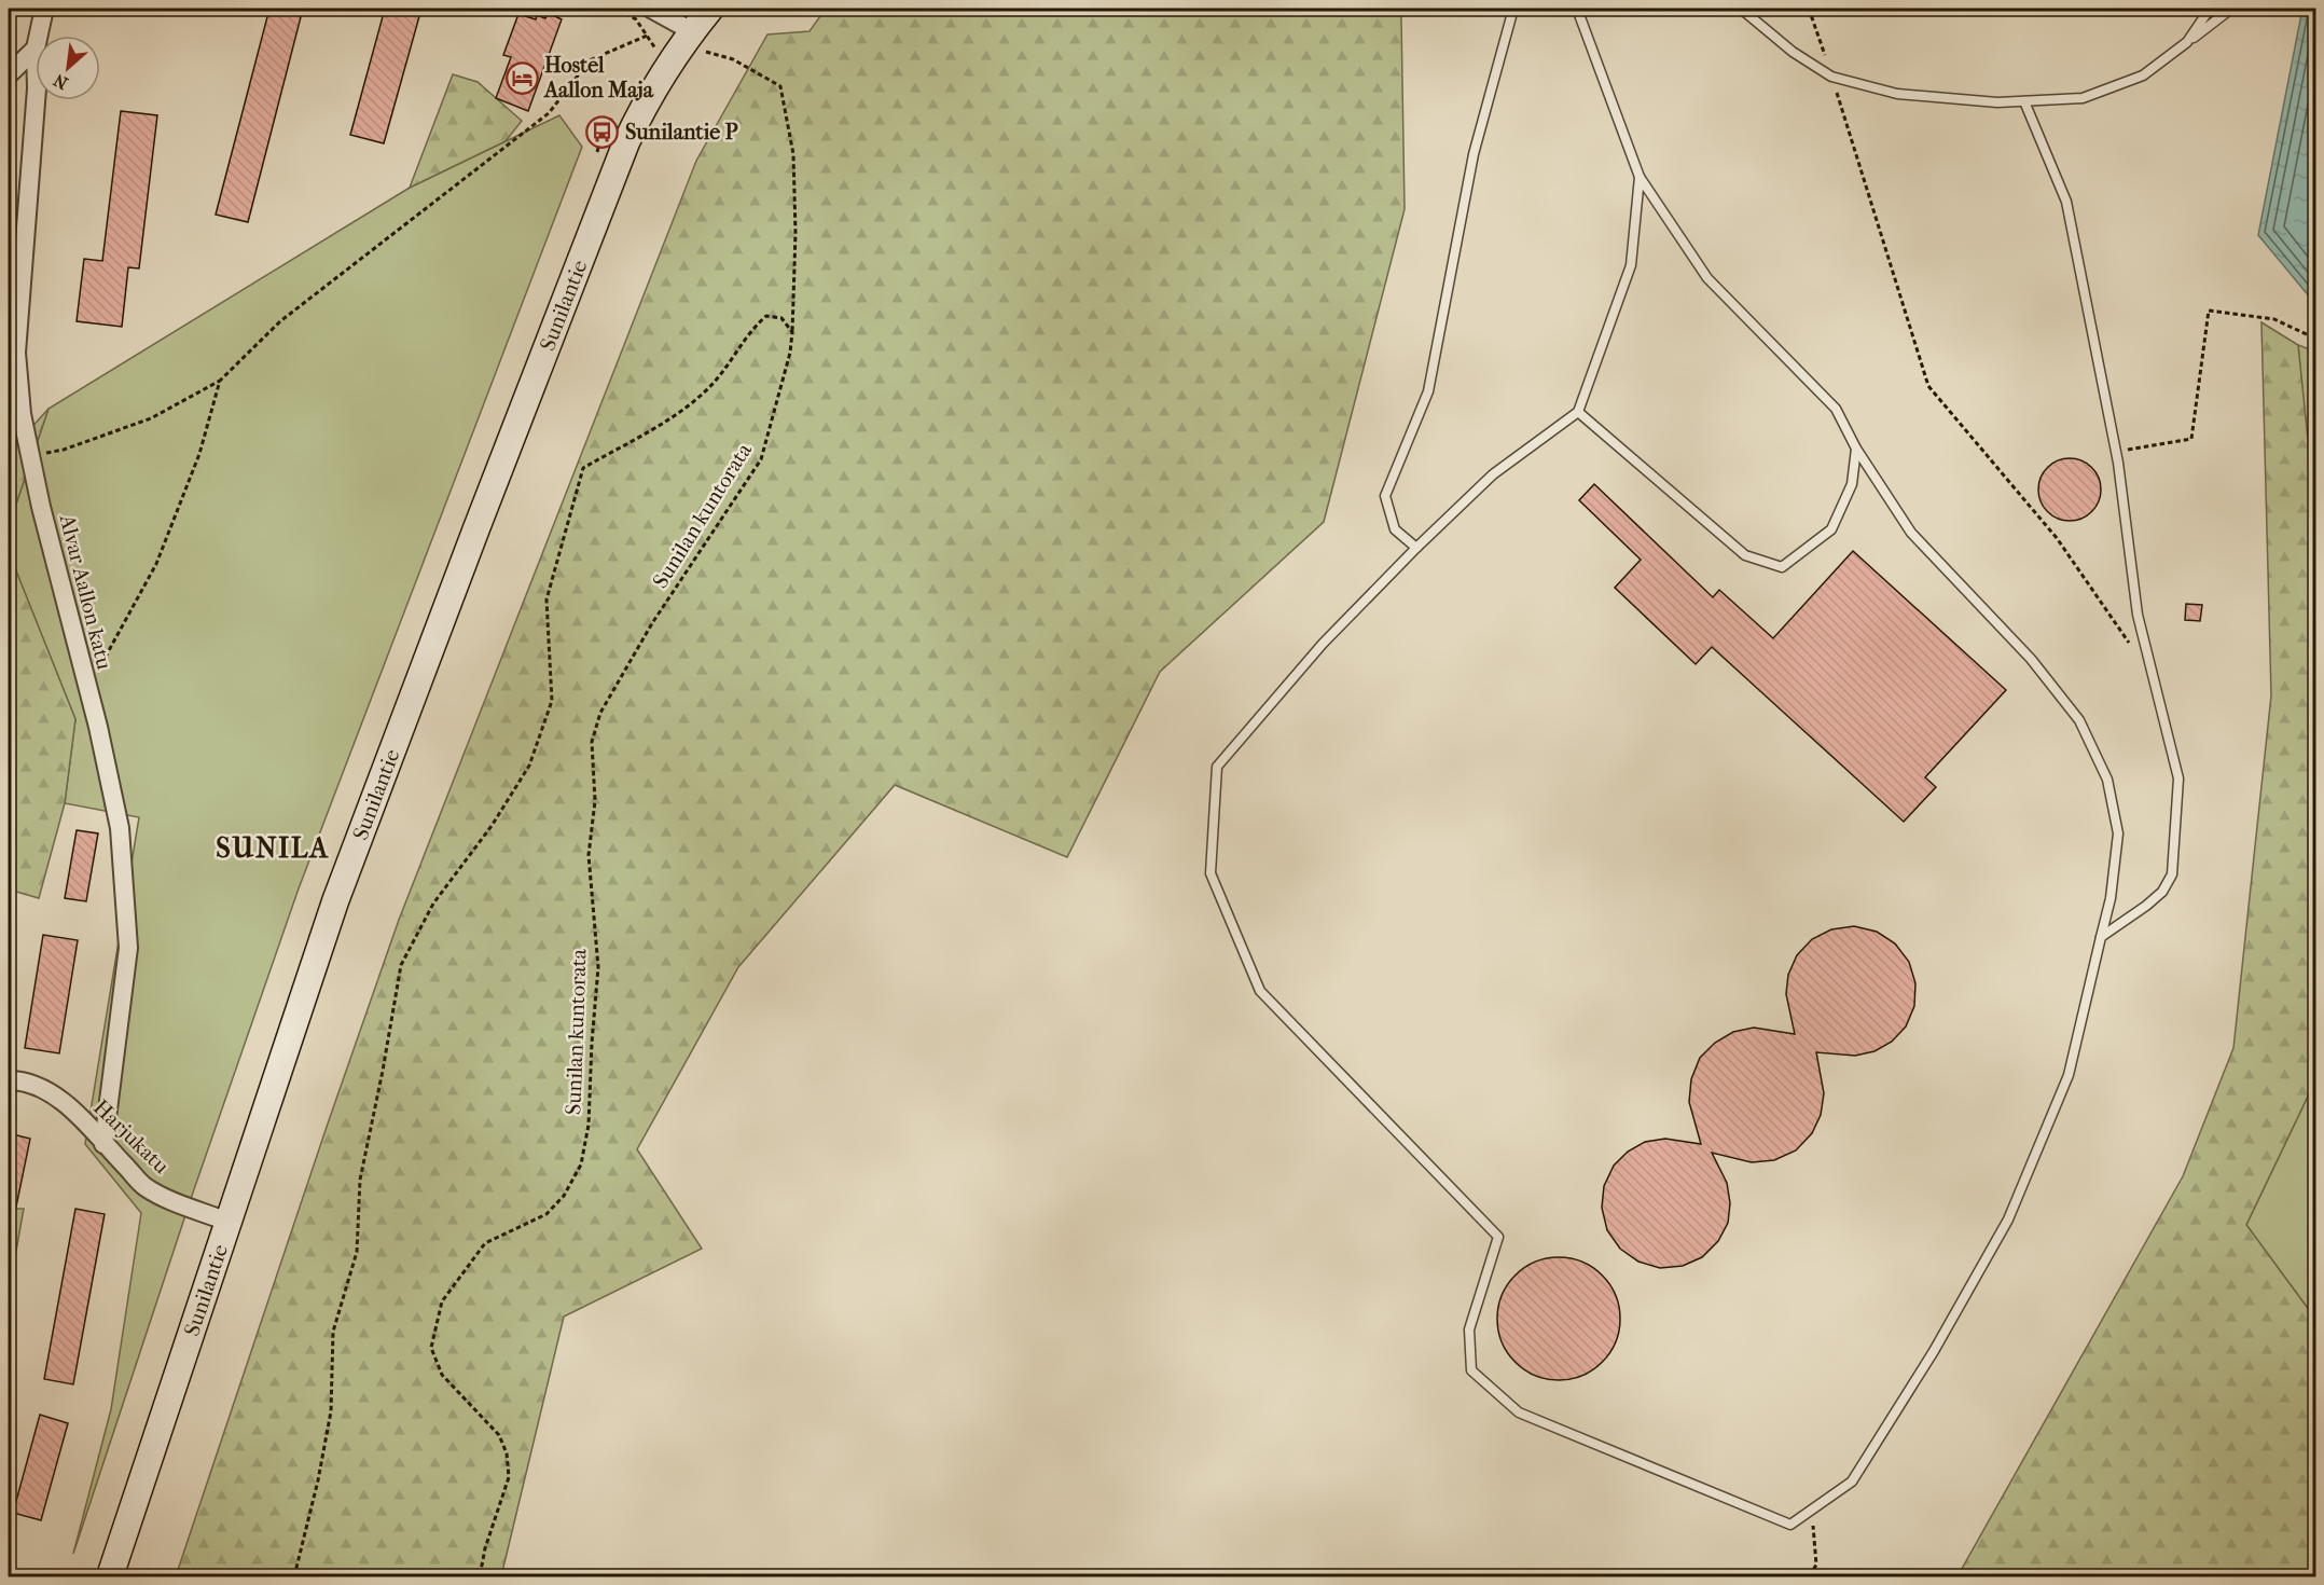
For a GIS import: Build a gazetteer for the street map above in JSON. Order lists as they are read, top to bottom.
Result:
{
  "streets": {
    "street": ["Sunilantie", "Alvar Aallon katu", "Harjukatu"],
    "path": ["Sunilan kuntorata"]
  },
  "crossings": [
    ["Sunilantie", "Sunilan kuntorata"],
    ["Sunilantie", "Harjukatu"],
    ["Alvar Aallon katu", "Harjukatu"]
  ],
  "districts": ["SUNILA"],
  "places": {
    "hotel": ["Hostel Aallon Maja"],
    "bus stop": ["Sunilantie P"]
  },
  "north": "bottom left"
}
